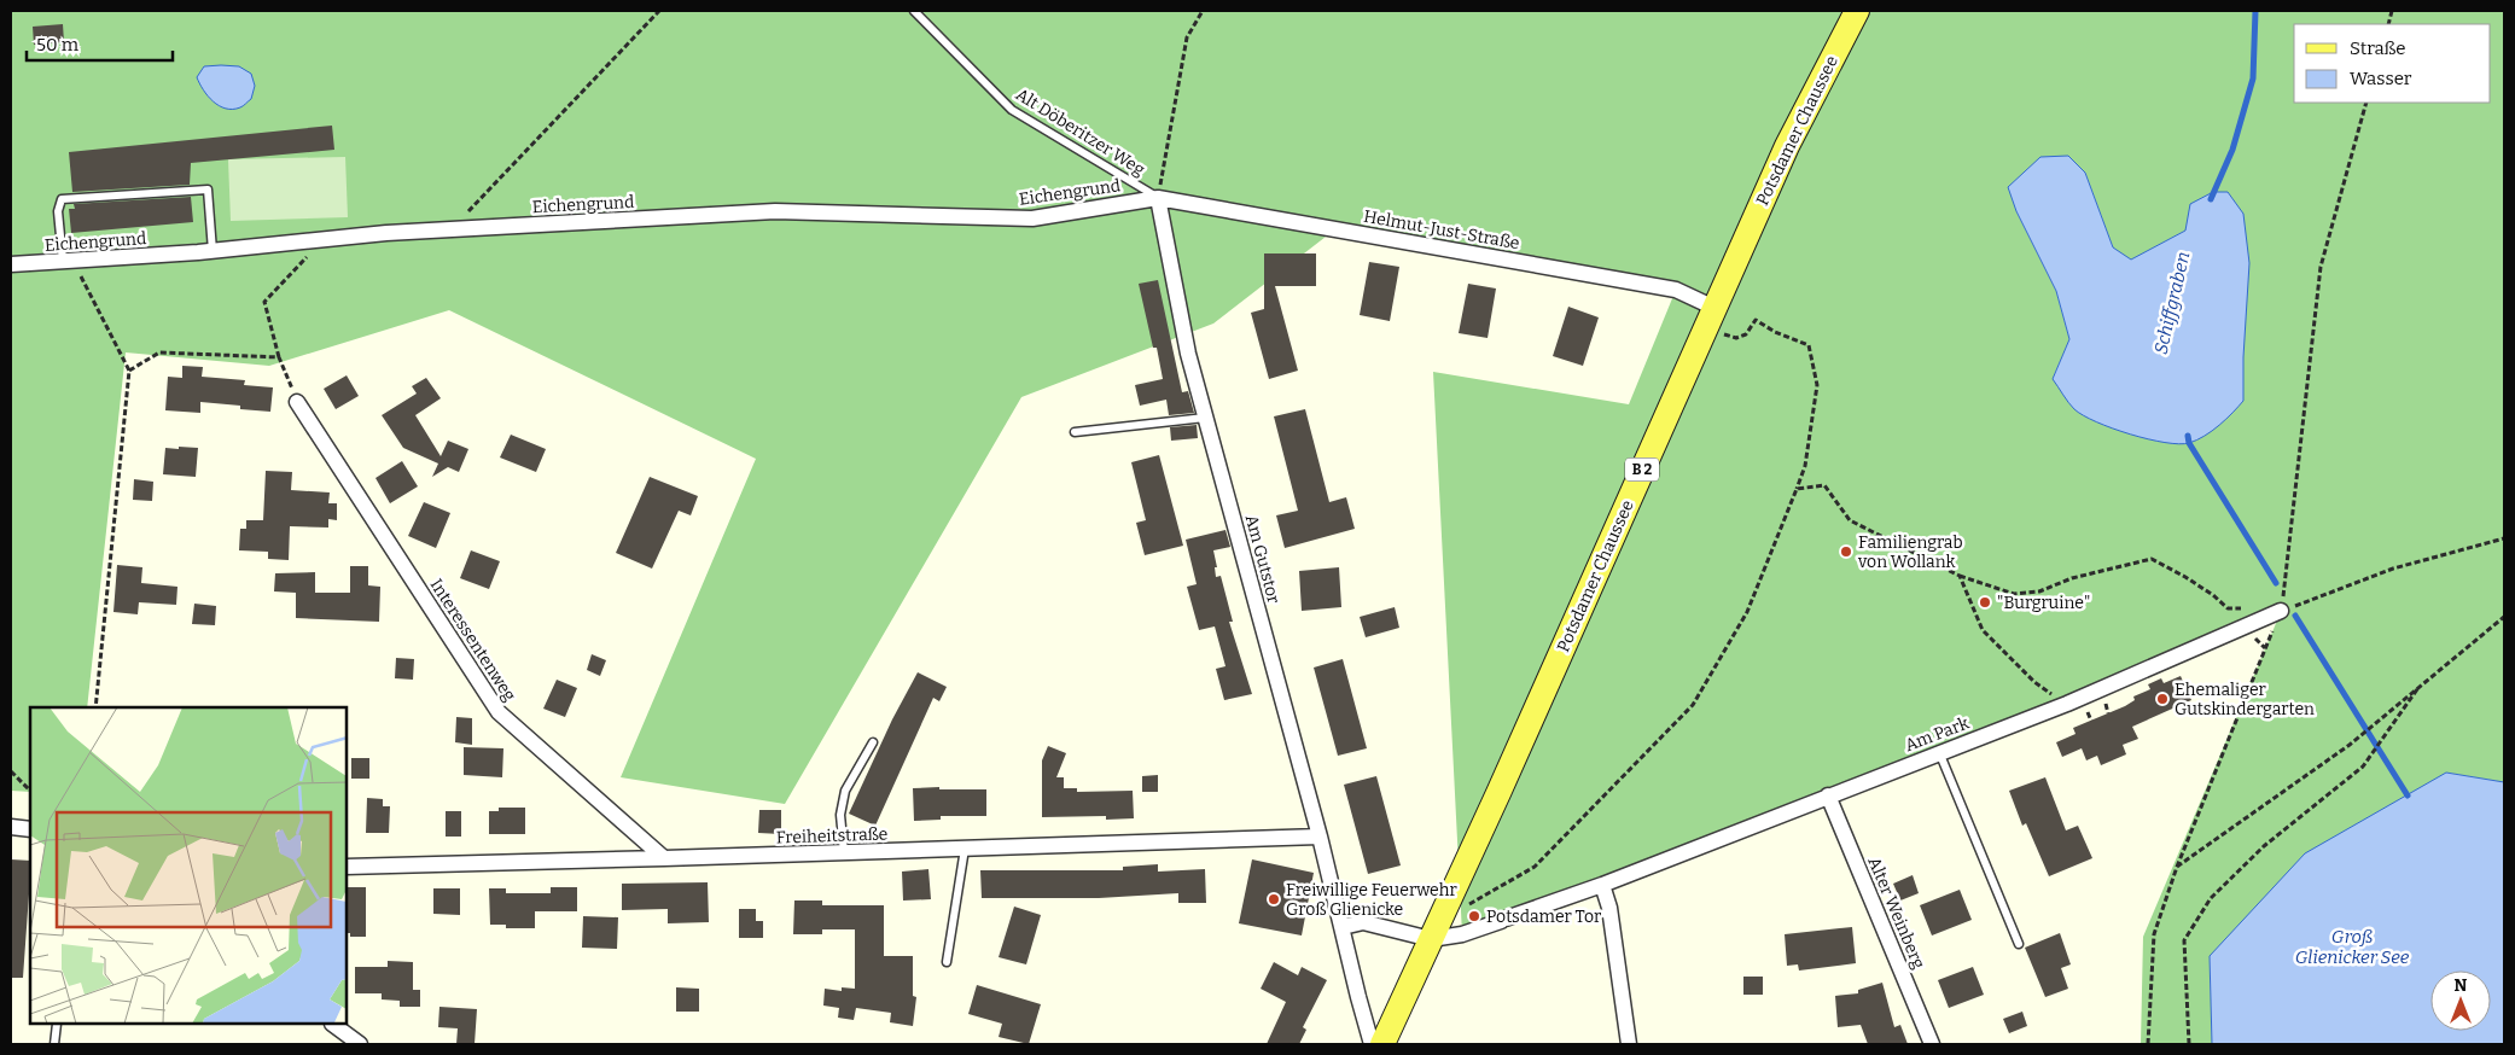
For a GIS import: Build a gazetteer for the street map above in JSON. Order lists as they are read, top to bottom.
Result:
{
  "streets": {
    "main road": ["Potsdamer Chaussee", "B 2"],
    "street": [
      "Eichengrund",
      "Helmut-Just-Straße",
      "Am Gutstor",
      "Interessentenweg",
      "Am Park",
      "Freiheitstraße",
      "Alter Weinberg"
    ],
    "lane": ["Alt Döberitzer Weg"]
  },
  "crossings": [
    ["Potsdamer Chaussee", "Helmut-Just-Straße"],
    ["Potsdamer Chaussee", "Am Park"],
    ["Alt Döberitzer Weg", "Eichengrund"],
    ["Alt Döberitzer Weg", "Helmut-Just-Straße"],
    ["Alt Döberitzer Weg", "Am Gutstor"],
    ["Eichengrund", "Helmut-Just-Straße"],
    ["Eichengrund", "Am Gutstor"],
    ["Helmut-Just-Straße", "Am Gutstor"],
    ["Am Gutstor", "Freiheitstraße"],
    ["Interessentenweg", "Freiheitstraße"],
    ["Am Park", "Alter Weinberg"]
  ],
  "water": ["Schiffgraben", "Groß Glienicker See"],
  "places": [
    "Familiengrab von Wollank",
    "\"Burgruine\"",
    "Ehemaliger Gutskindergarten",
    "Freiwillige Feuerwehr Groß Glienicke",
    "Potsdamer Tor"
  ],
  "legend": ["Straße", "Wasser"],
  "scale_bar": "50 m",
  "north": "top"
}
